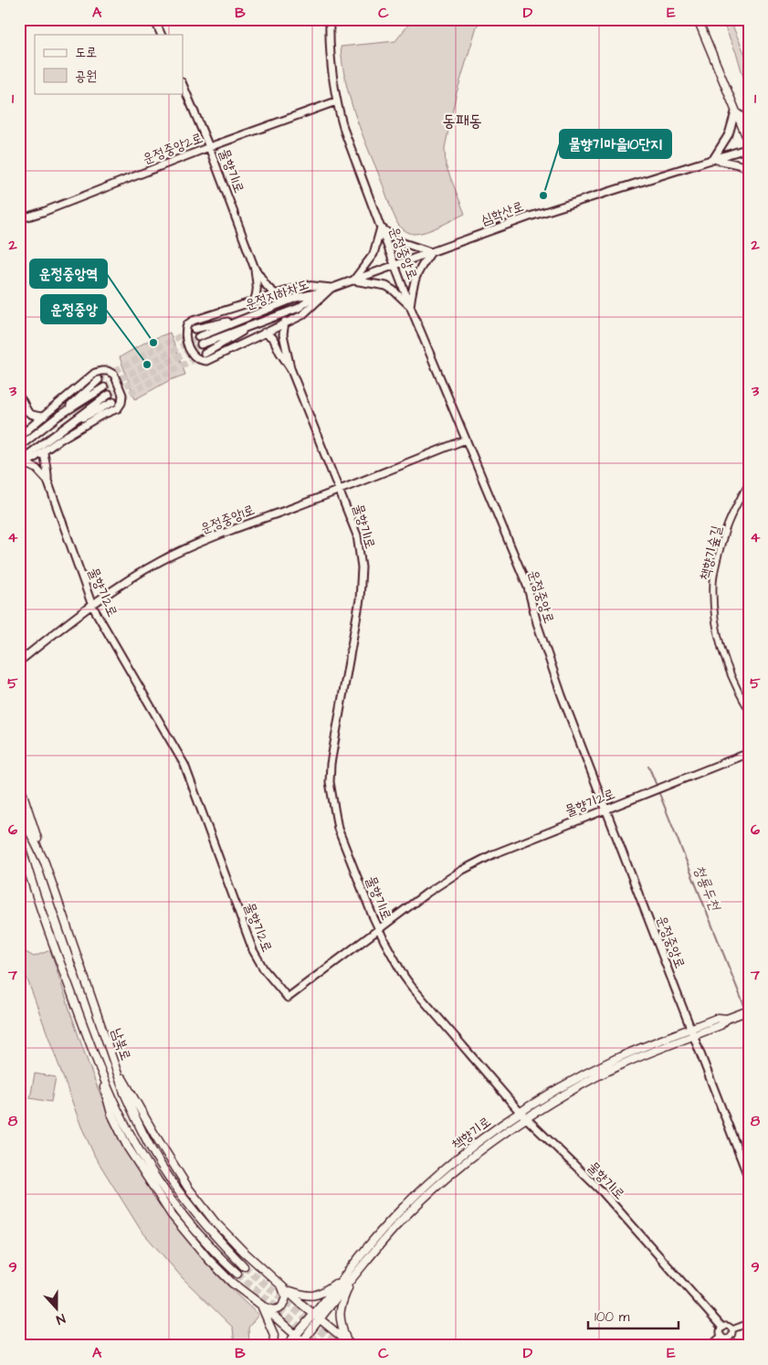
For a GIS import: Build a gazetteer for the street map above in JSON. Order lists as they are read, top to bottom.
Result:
{
  "streets": {
    "main road": ["남북로", "책향기로"],
    "street": [
      "운정중앙2로",
      "물향기1로",
      "심학산로",
      "운정중앙로",
      "운정지하차도",
      "운정중앙1로",
      "책향기숲길",
      "물향기2로"
    ]
  },
  "crossings": [
    ["운정중앙2로", "물향기1로"],
    ["운정중앙2로", "운정중앙로"],
    ["물향기1로", "운정중앙1로"],
    ["물향기1로", "물향기2로"],
    ["물향기1로", "책향기로"],
    ["심학산로", "운정중앙로"],
    ["심학산로", "운정지하차도"],
    ["운정중앙로", "운정중앙1로"],
    ["운정중앙로", "물향기2로"],
    ["운정중앙로", "책향기로"],
    ["운정중앙1로", "물향기2로"]
  ],
  "districts": ["동패동"],
  "water": ["청룡두천"],
  "places": ["물향기마을10단지", "운정중앙역", "운정중앙"],
  "legend": ["도로", "공원"],
  "scale_bar": "100 m",
  "north": "bottom",
  "grid": {
    "columns": [
      "A",
      "B",
      "C",
      "D",
      "E"
    ],
    "rows": [
      "1",
      "2",
      "3",
      "4",
      "5",
      "6",
      "7",
      "8",
      "9"
    ]
  }
}
